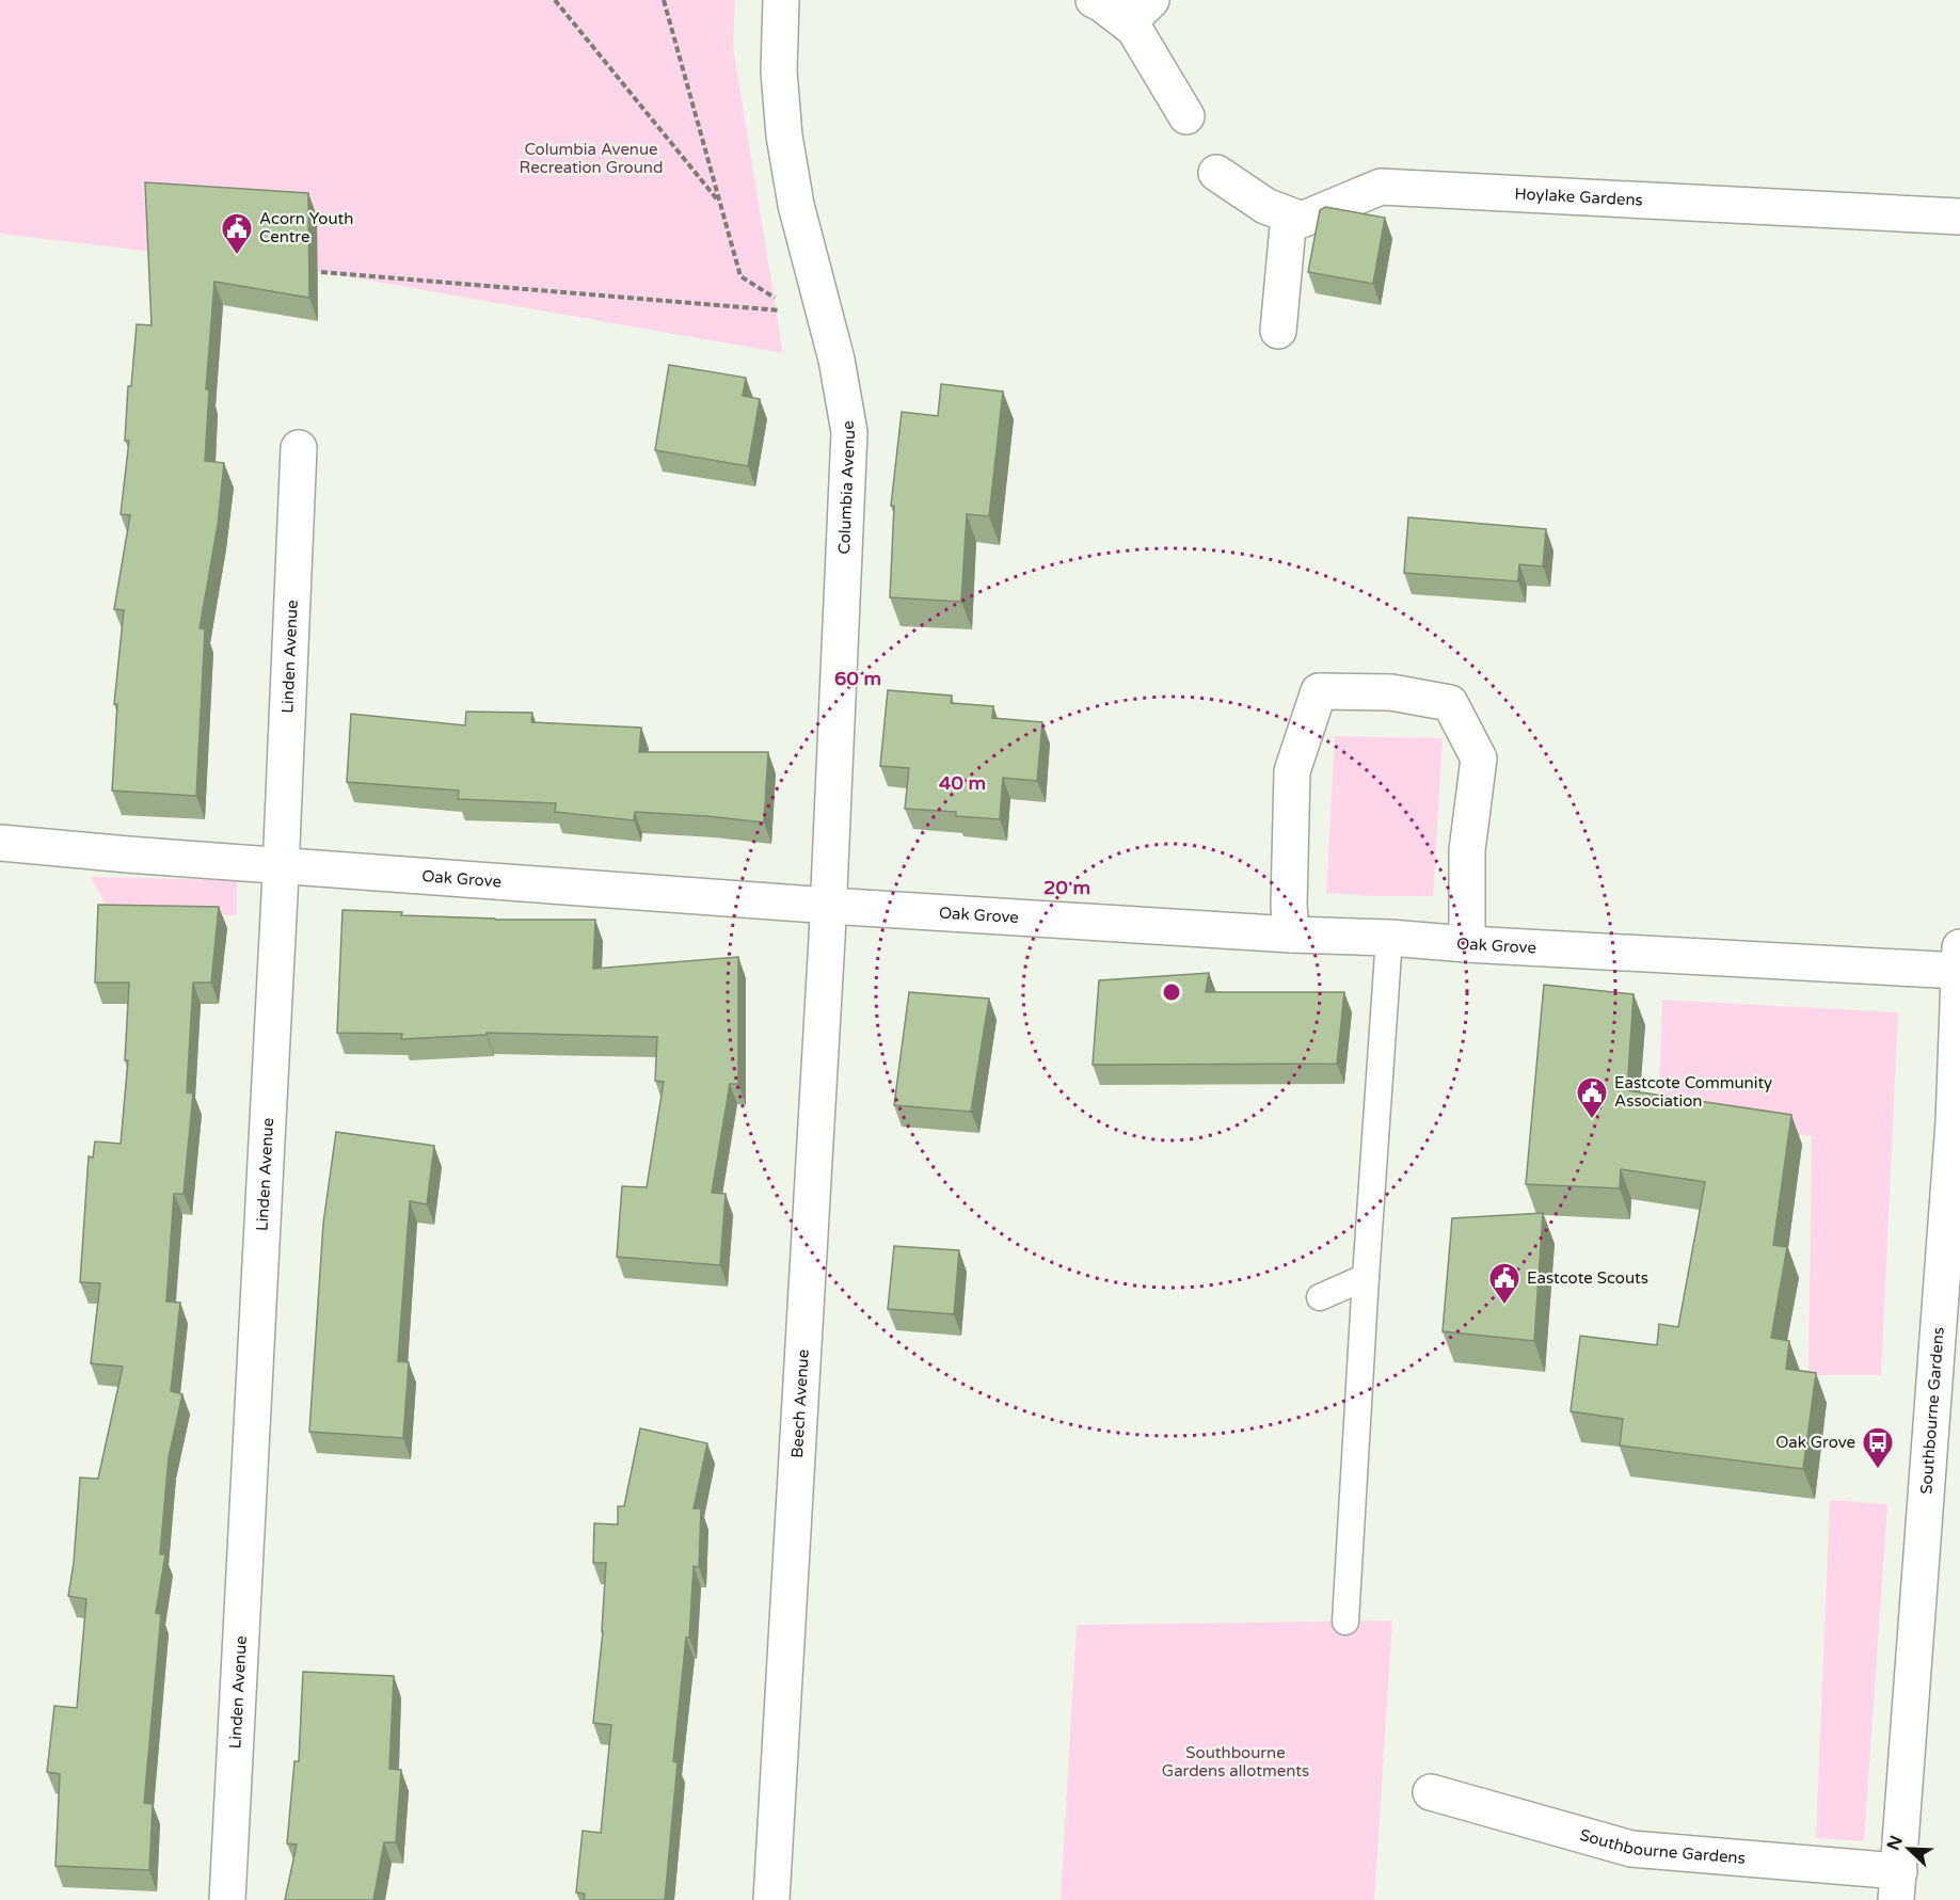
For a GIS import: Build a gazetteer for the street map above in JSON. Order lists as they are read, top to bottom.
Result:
{
  "streets": {
    "street": [
      "Hoylake Gardens",
      "Columbia Avenue",
      "Linden Avenue",
      "Oak Grove",
      "Beech Avenue",
      "Southbourne Gardens"
    ]
  },
  "crossings": [
    ["Columbia Avenue", "Oak Grove"],
    ["Columbia Avenue", "Beech Avenue"],
    ["Linden Avenue", "Oak Grove"],
    ["Oak Grove", "Beech Avenue"],
    ["Oak Grove", "Southbourne Gardens"]
  ],
  "parks": ["Columbia Avenue Recreation Ground", "Southbourne Gardens allotments"],
  "places": {
    "public building": ["Acorn Youth Centre", "Eastcote Community Association", "Eastcote Scouts"],
    "bus stop": ["Oak Grove"]
  },
  "north": "top left",
  "rings": ["60 m", "40 m", "20 m"]
}
